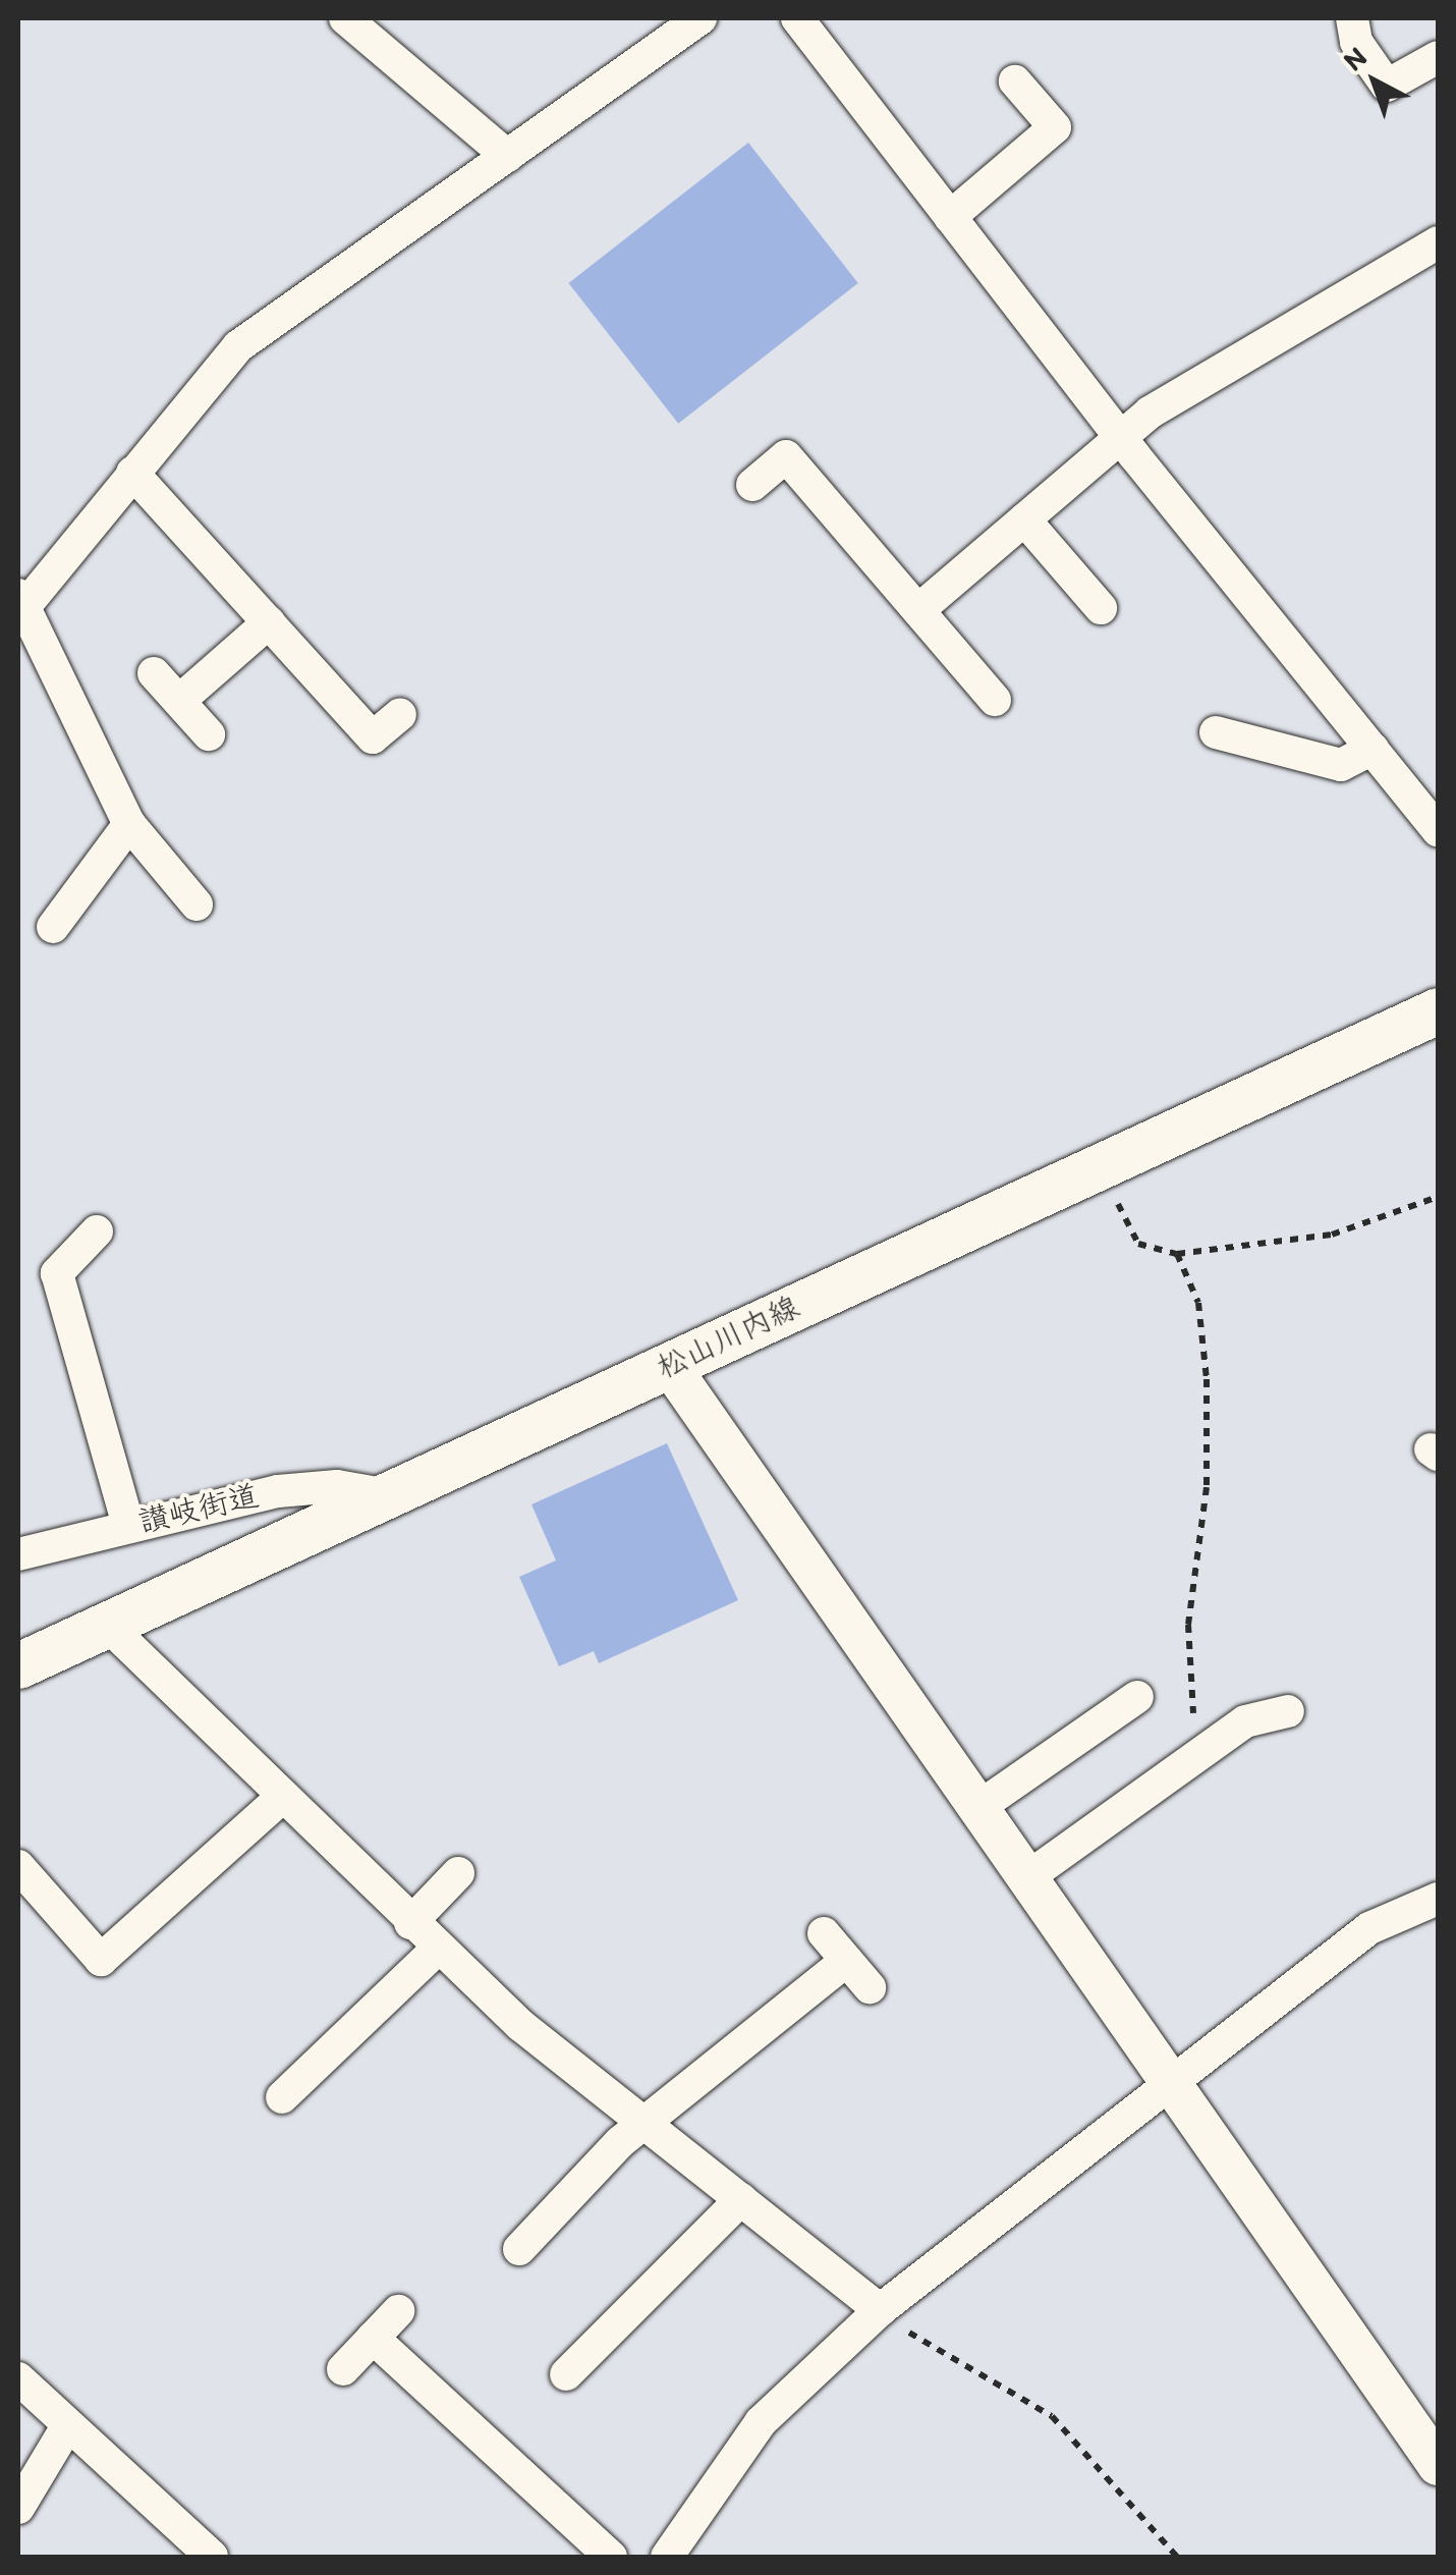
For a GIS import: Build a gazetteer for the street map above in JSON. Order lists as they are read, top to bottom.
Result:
{
  "streets": {
    "main road": ["松山川内線"],
    "street": ["讃岐街道"]
  },
  "crossings": [
    ["松山川内線", "讃岐街道"]
  ],
  "north": "top left"
}
